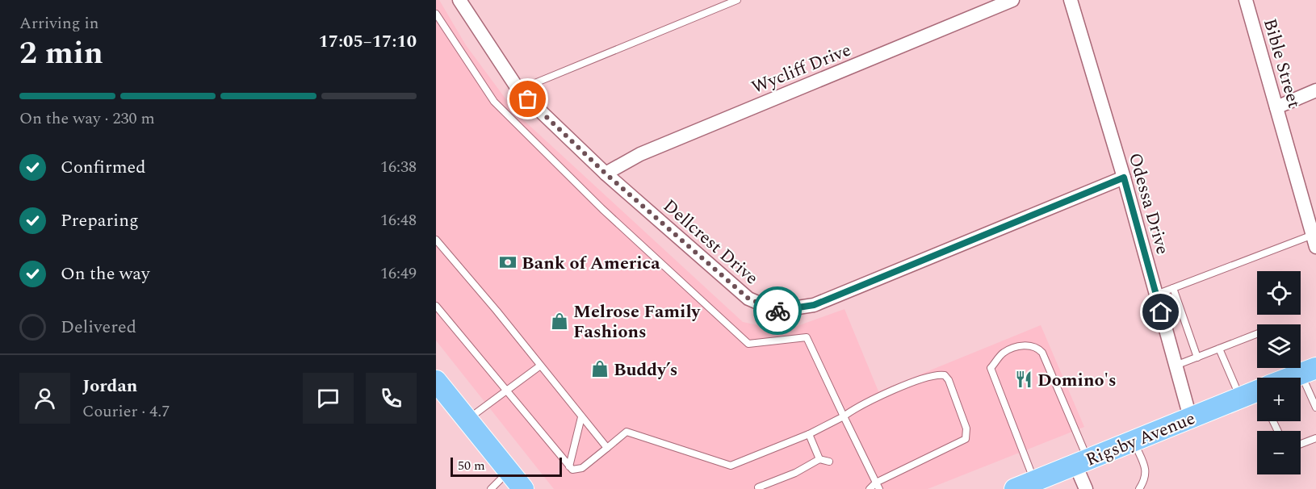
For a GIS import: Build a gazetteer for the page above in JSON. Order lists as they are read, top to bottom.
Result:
{
  "streets": {
    "main road": ["Rigsby Avenue"],
    "street": [
      "Bible Street",
      "Wycliff Drive",
      "Odessa Drive",
      "Dellcrest Drive"
    ]
  },
  "crossings": [
    ["Wycliff Drive", "Dellcrest Drive"],
    ["Odessa Drive", "Dellcrest Drive"],
    ["Odessa Drive", "Rigsby Avenue"]
  ],
  "places": {
    "bank": ["Bank of America"],
    "shop": ["Melrose Family Fashions", "Buddy’s"],
    "restaurant": ["Domino's"]
  },
  "scale_bar": "50 m",
  "page": {
    "heading": ["2 min", "Arriving in", "17:05–17:10"],
    "panel": ["Jordan", "Courier · 4.7"],
    "bar": "On the way · 230 m",
    "list": [
      ["Confirmed", "16:38"],
      ["Preparing", "16:48"],
      ["On the way", "16:49"],
      "Delivered"
    ],
    "map_buttons": ["+", "−"],
    "scale": "50 m"
  }
}
